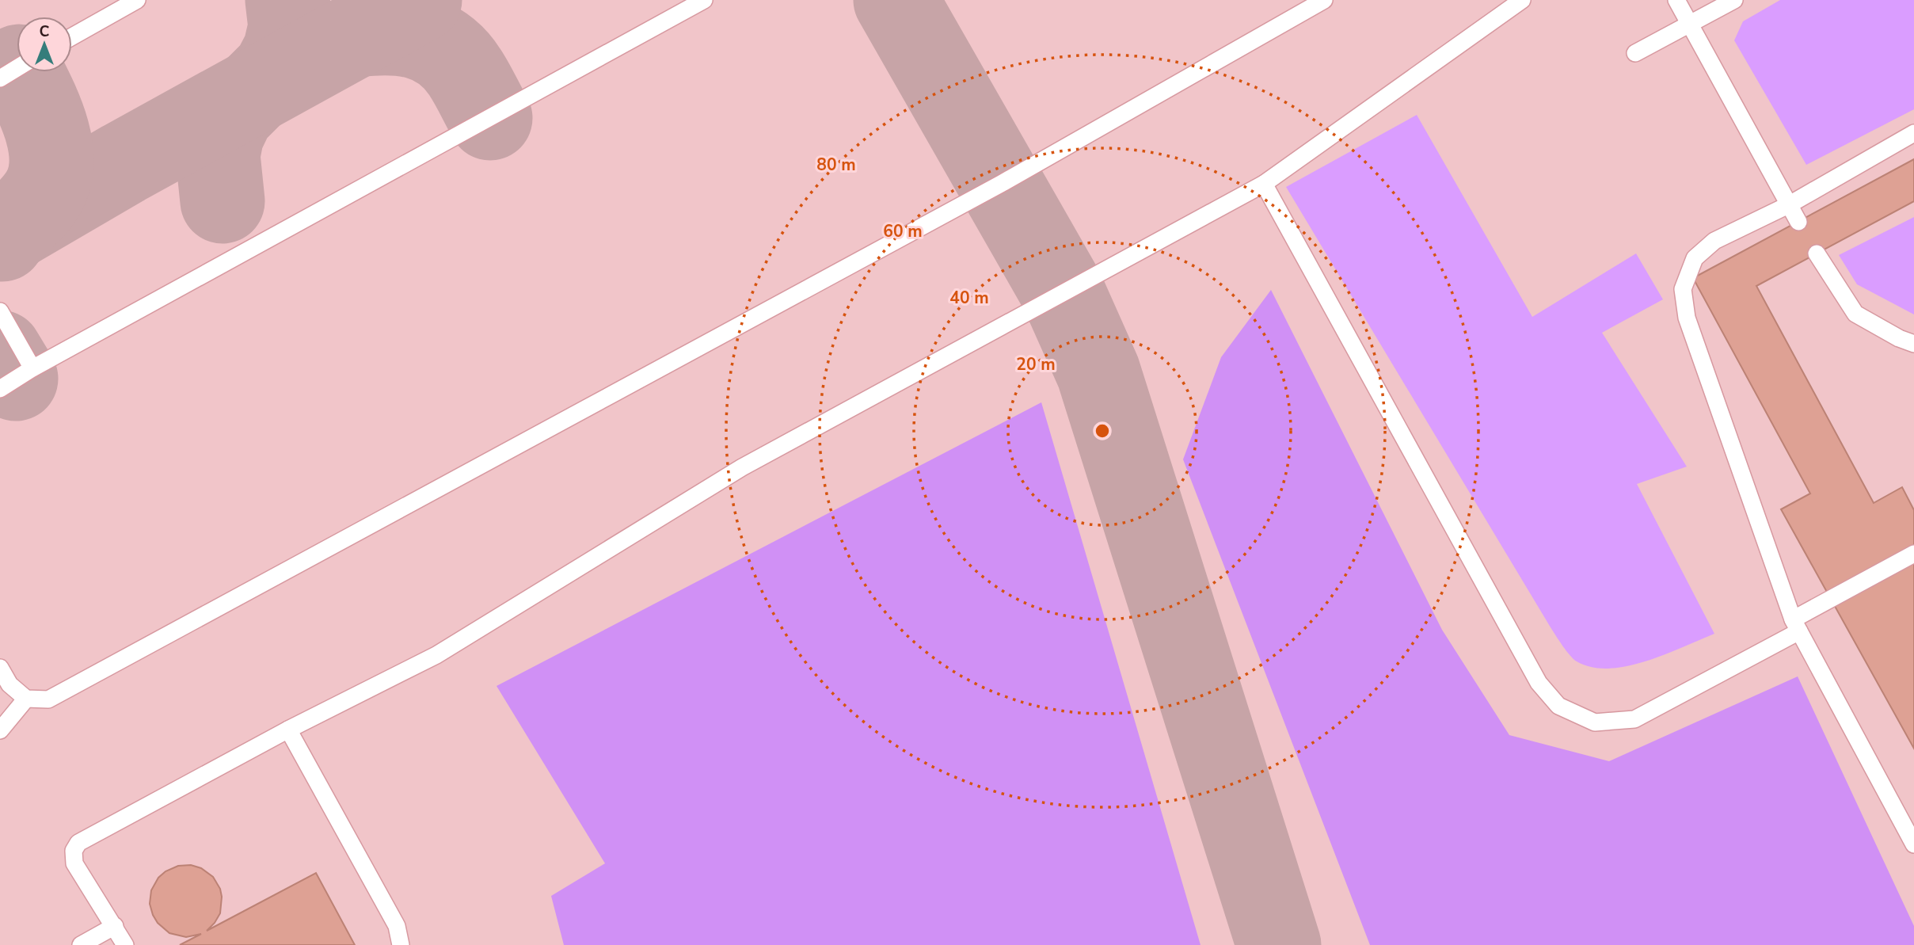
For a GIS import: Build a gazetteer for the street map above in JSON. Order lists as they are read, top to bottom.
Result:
{
  "north": "top",
  "rings": [
    "80 m",
    "60 m",
    "40 m",
    "20 m"
  ]
}
